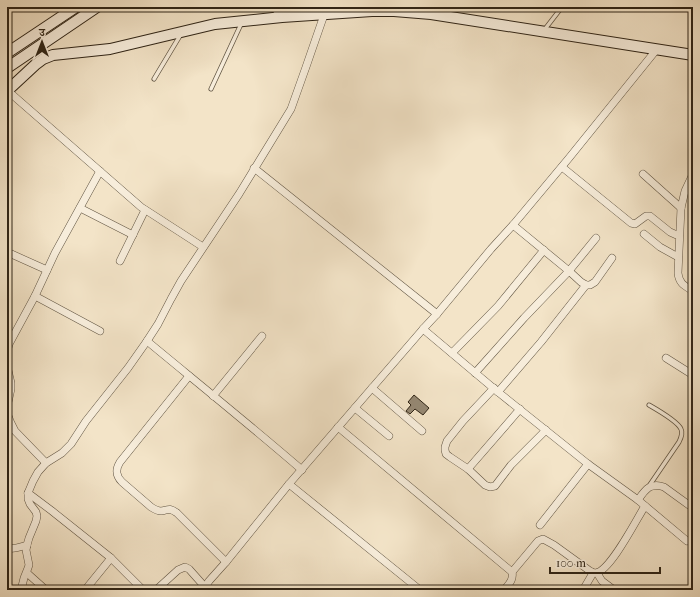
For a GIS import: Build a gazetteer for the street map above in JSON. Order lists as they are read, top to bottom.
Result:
{
  "scale_bar": "100 m",
  "north": "top"
}
